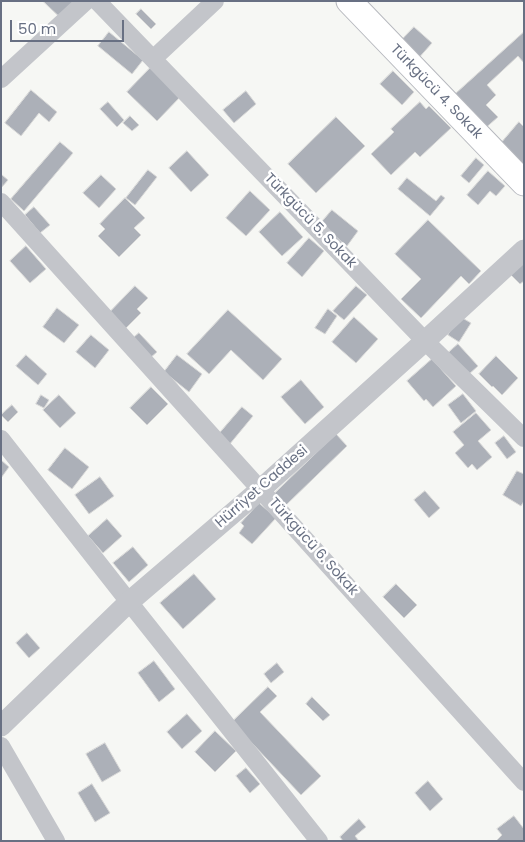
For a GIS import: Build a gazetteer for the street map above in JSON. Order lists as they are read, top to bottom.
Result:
{
  "streets": {
    "main road": ["Türkgücü 4. Sokak"],
    "street": ["Türkgücü 5. Sokak", "Hürriyet Caddesi", "Türkgücü 6. Sokak"]
  },
  "crossings": [
    ["Türkgücü 5. Sokak", "Hürriyet Caddesi"],
    ["Hürriyet Caddesi", "Türkgücü 6. Sokak"]
  ],
  "scale_bar": "50 m"
}
